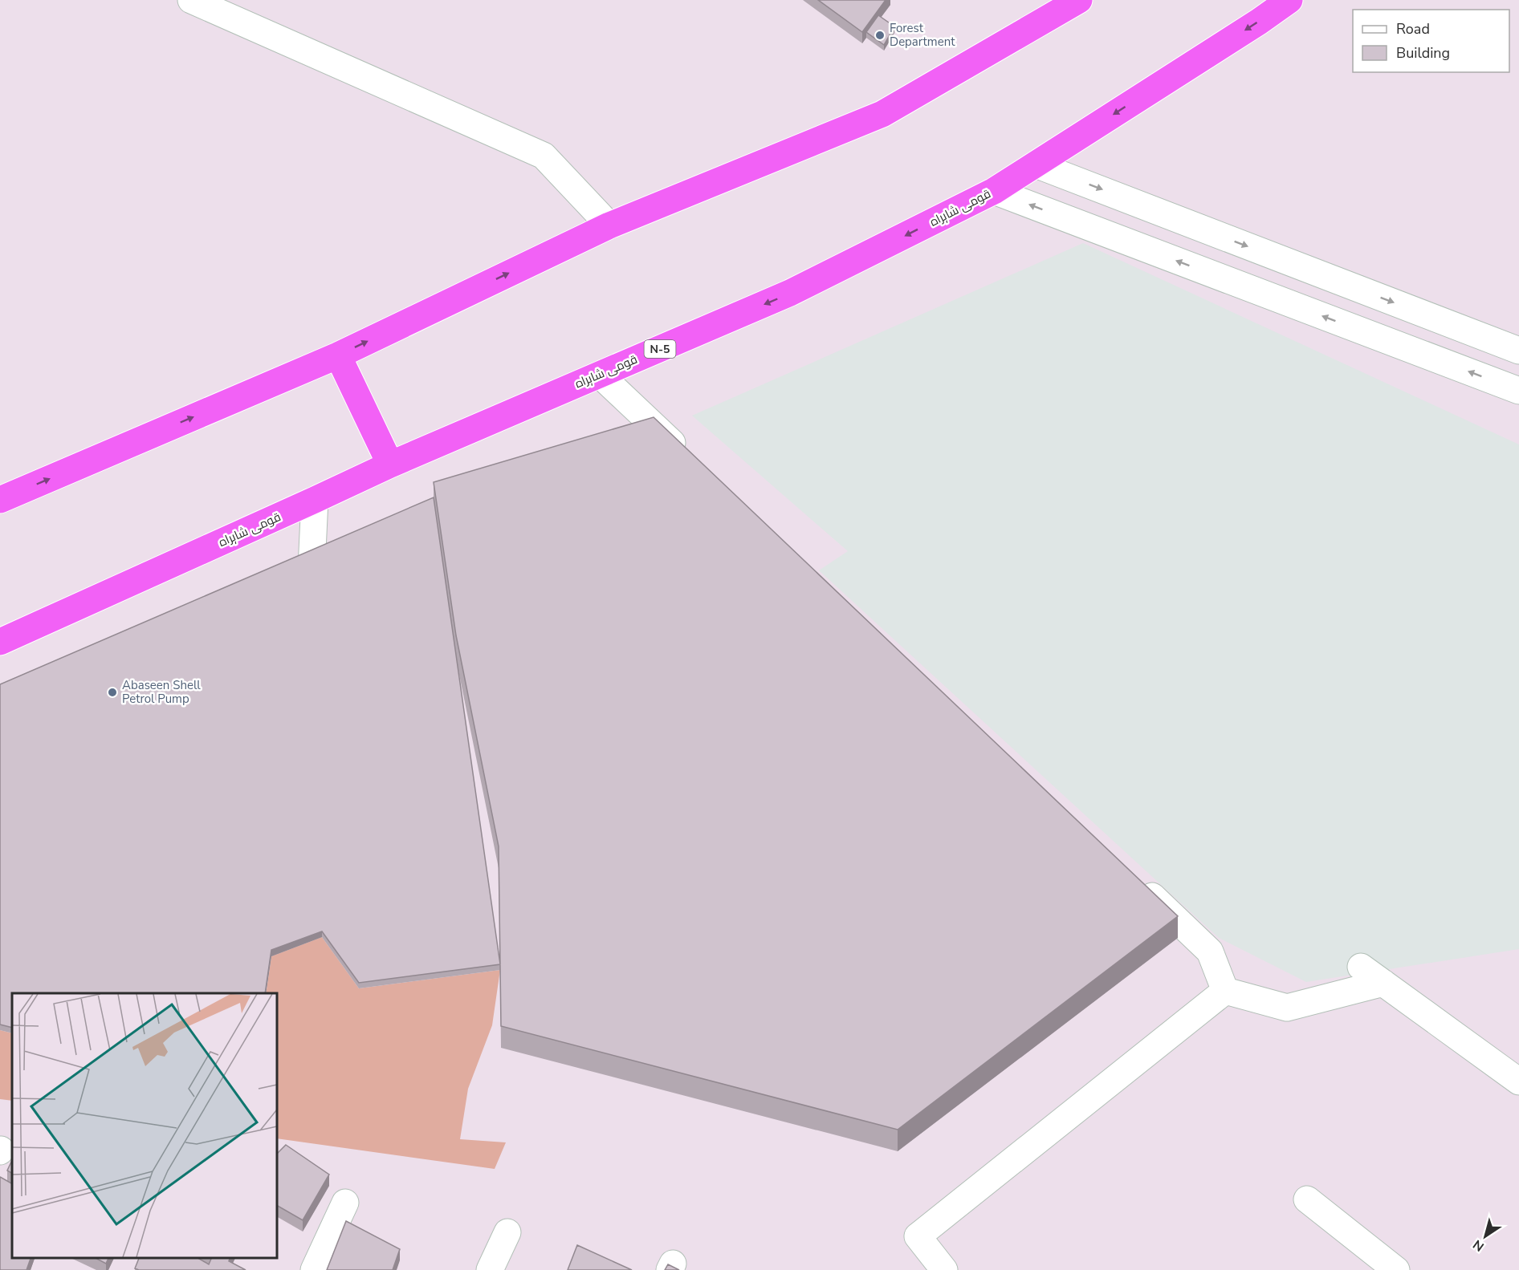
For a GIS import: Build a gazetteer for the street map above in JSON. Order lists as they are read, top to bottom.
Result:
{
  "streets": {
    "highway": ["قومی شاہراہ", "N-5"]
  },
  "places": ["Forest Department", "Abaseen Shell Petrol Pump"],
  "legend": ["Road", "Building"],
  "north": "bottom left"
}
